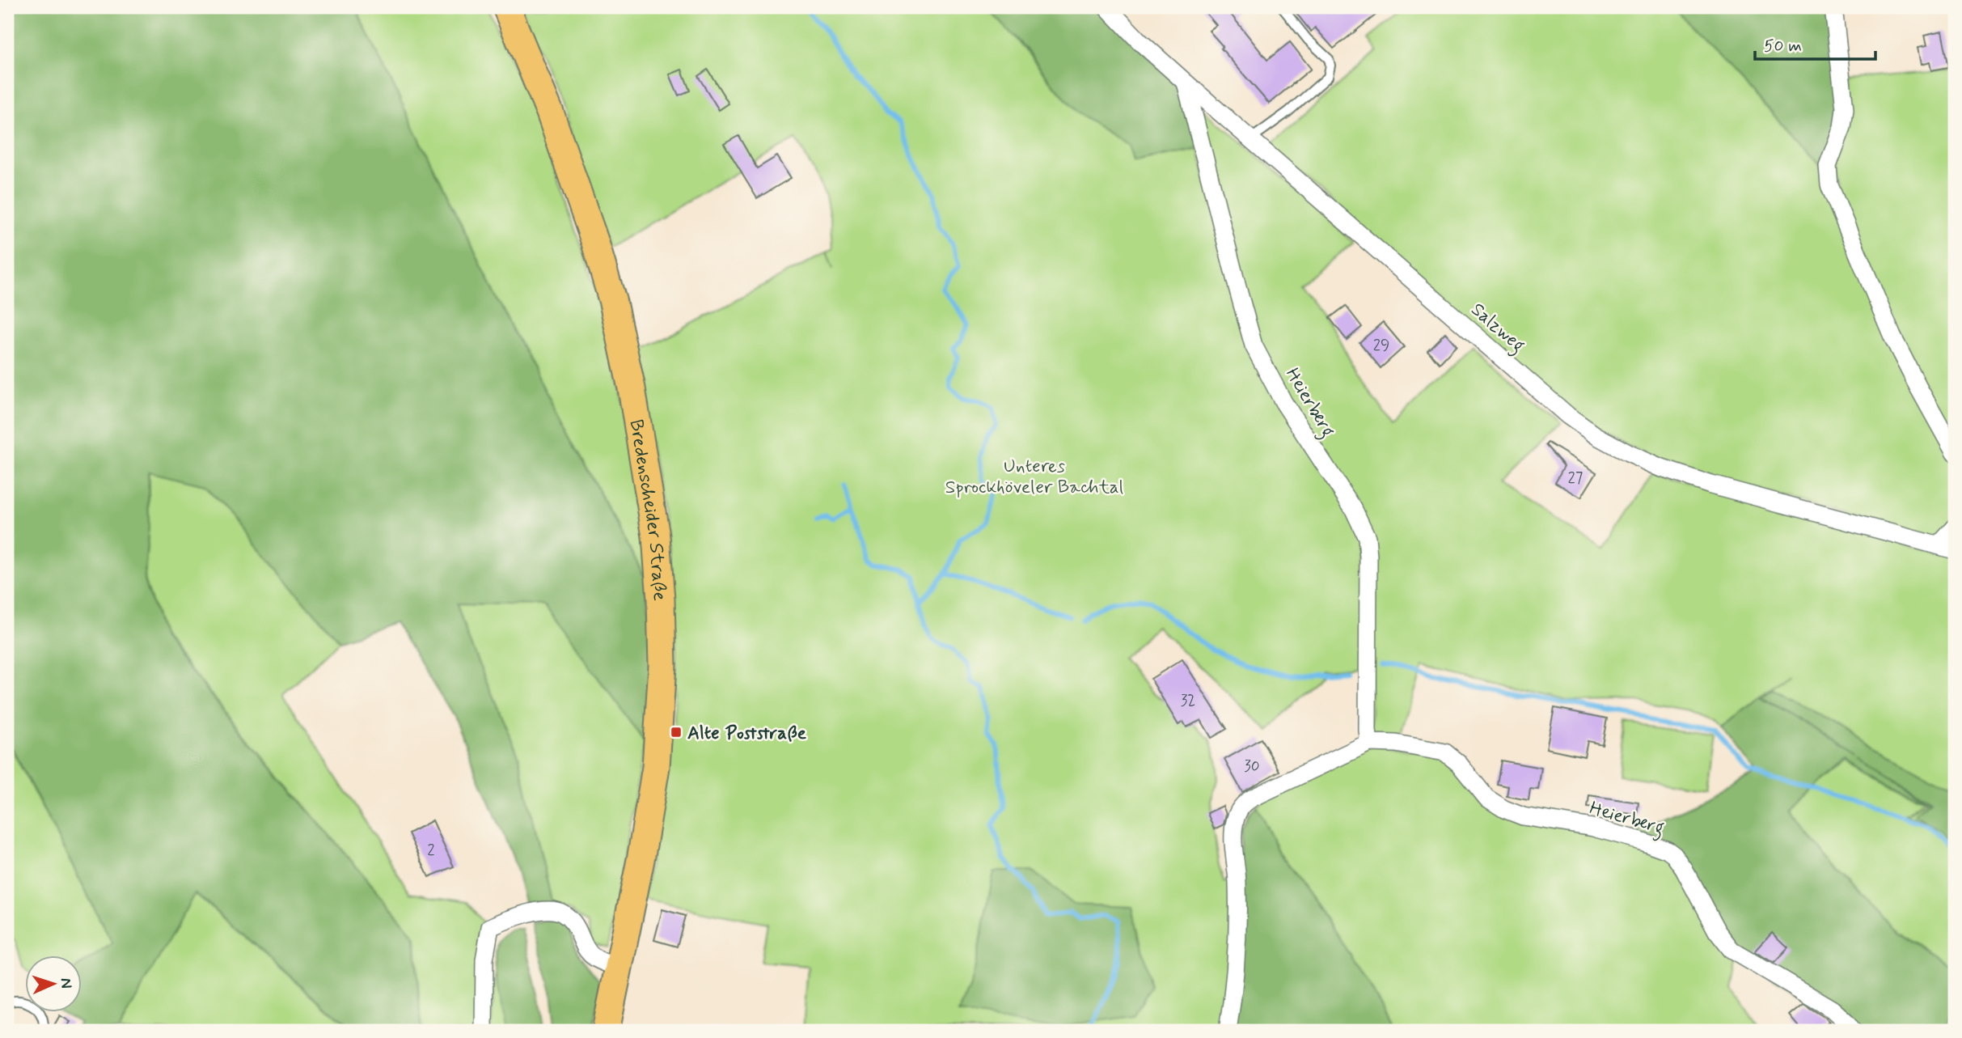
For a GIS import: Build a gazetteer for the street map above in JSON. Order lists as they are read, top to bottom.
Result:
{
  "streets": {
    "main road": ["Bredenscheider Straße"],
    "street": ["Salzweg", "Heierberg"]
  },
  "crossings": [
    ["Salzweg", "Heierberg"]
  ],
  "parks": ["Unteres Sprockhöveler Bachtal"],
  "places": {
    "transit": ["Alte Poststraße"]
  },
  "house_numbers": [
    "29",
    "27",
    "32",
    "30",
    "2"
  ],
  "scale_bar": "50 m",
  "north": "right"
}
